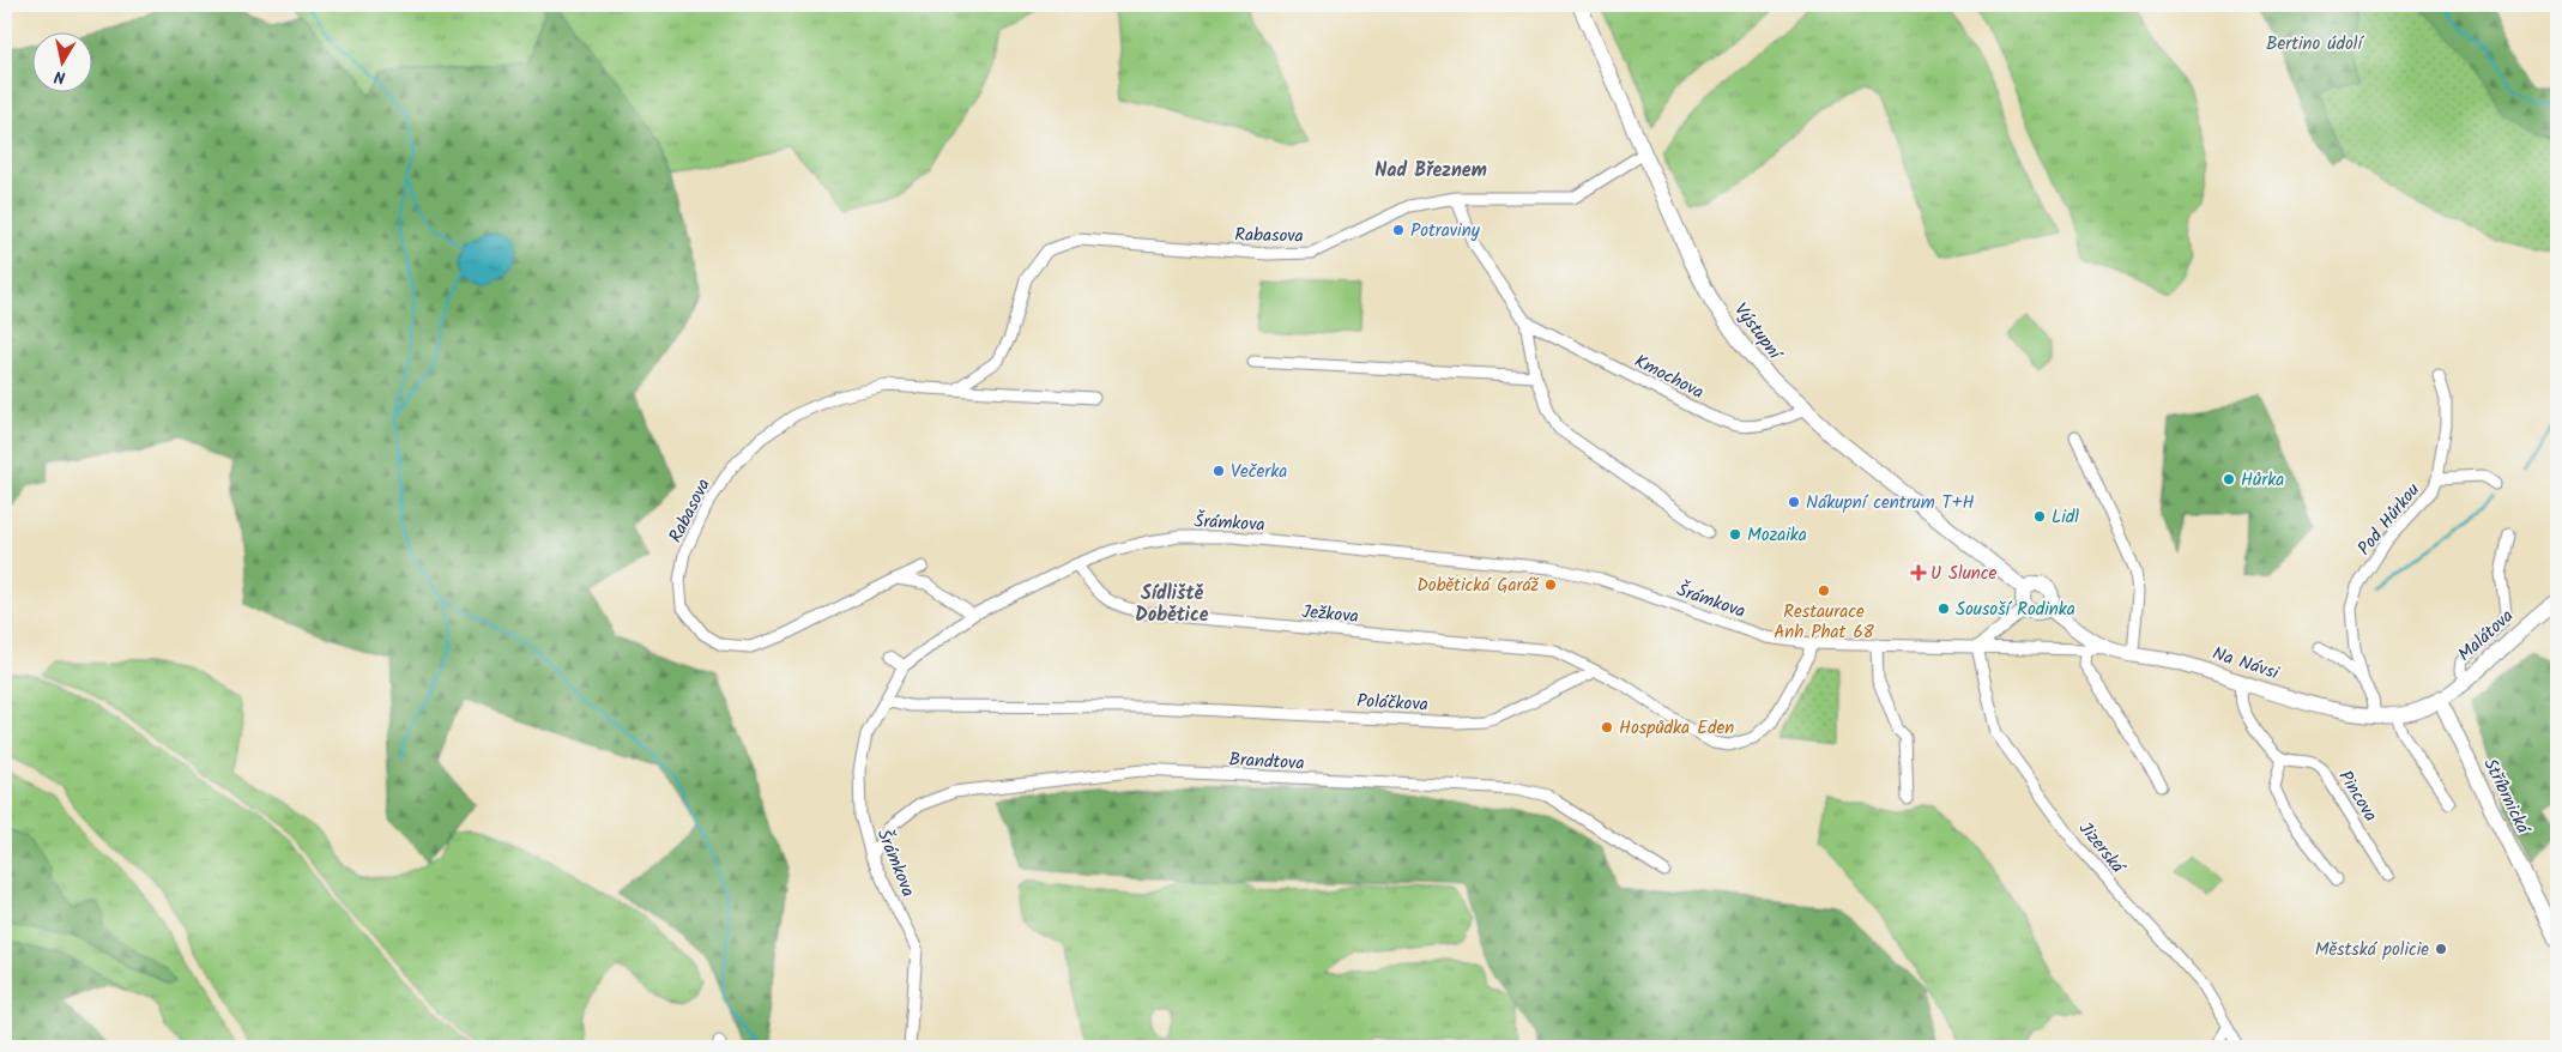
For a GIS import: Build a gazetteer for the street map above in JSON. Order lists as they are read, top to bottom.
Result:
{
  "streets": {
    "street": [
      "Rabasova",
      "Výstupní",
      "Kmochova",
      "Pod Hůrkou",
      "Šrámkova",
      "Ježkova",
      "Malátova",
      "Na Návsi",
      "Poláčkova",
      "Brandtova",
      "Pincova",
      "Stříbrnická",
      "Jizerská"
    ]
  },
  "crossings": [
    ["Rabasova", "Výstupní"],
    ["Rabasova", "Kmochova"],
    ["Výstupní", "Kmochova"],
    ["Výstupní", "Na Návsi"],
    ["Pod Hůrkou", "Na Návsi"],
    ["Šrámkova", "Ježkova"],
    ["Šrámkova", "Na Návsi"],
    ["Šrámkova", "Poláčkova"],
    ["Šrámkova", "Brandtova"],
    ["Šrámkova", "Jizerská"],
    ["Ježkova", "Poláčkova"],
    ["Malátova", "Na Návsi"],
    ["Malátova", "Stříbrnická"],
    ["Na Návsi", "Stříbrnická"]
  ],
  "districts": ["Nad Březnem", "Sídliště Dobětice"],
  "parks": ["Bertino údolí"],
  "places": {
    "other": [
      "Potraviny",
      "Večerka",
      "Hůrka",
      "Nákupní centrum T+H",
      "Lidl",
      "Mozaika",
      "Dobětická Garáž",
      "Restaurace Anh Phat 68",
      "Sousoší Rodinka",
      "Hospůdka Eden",
      "Městská policie"
    ],
    "health": ["U Slunce"]
  },
  "north": "bottom"
}
